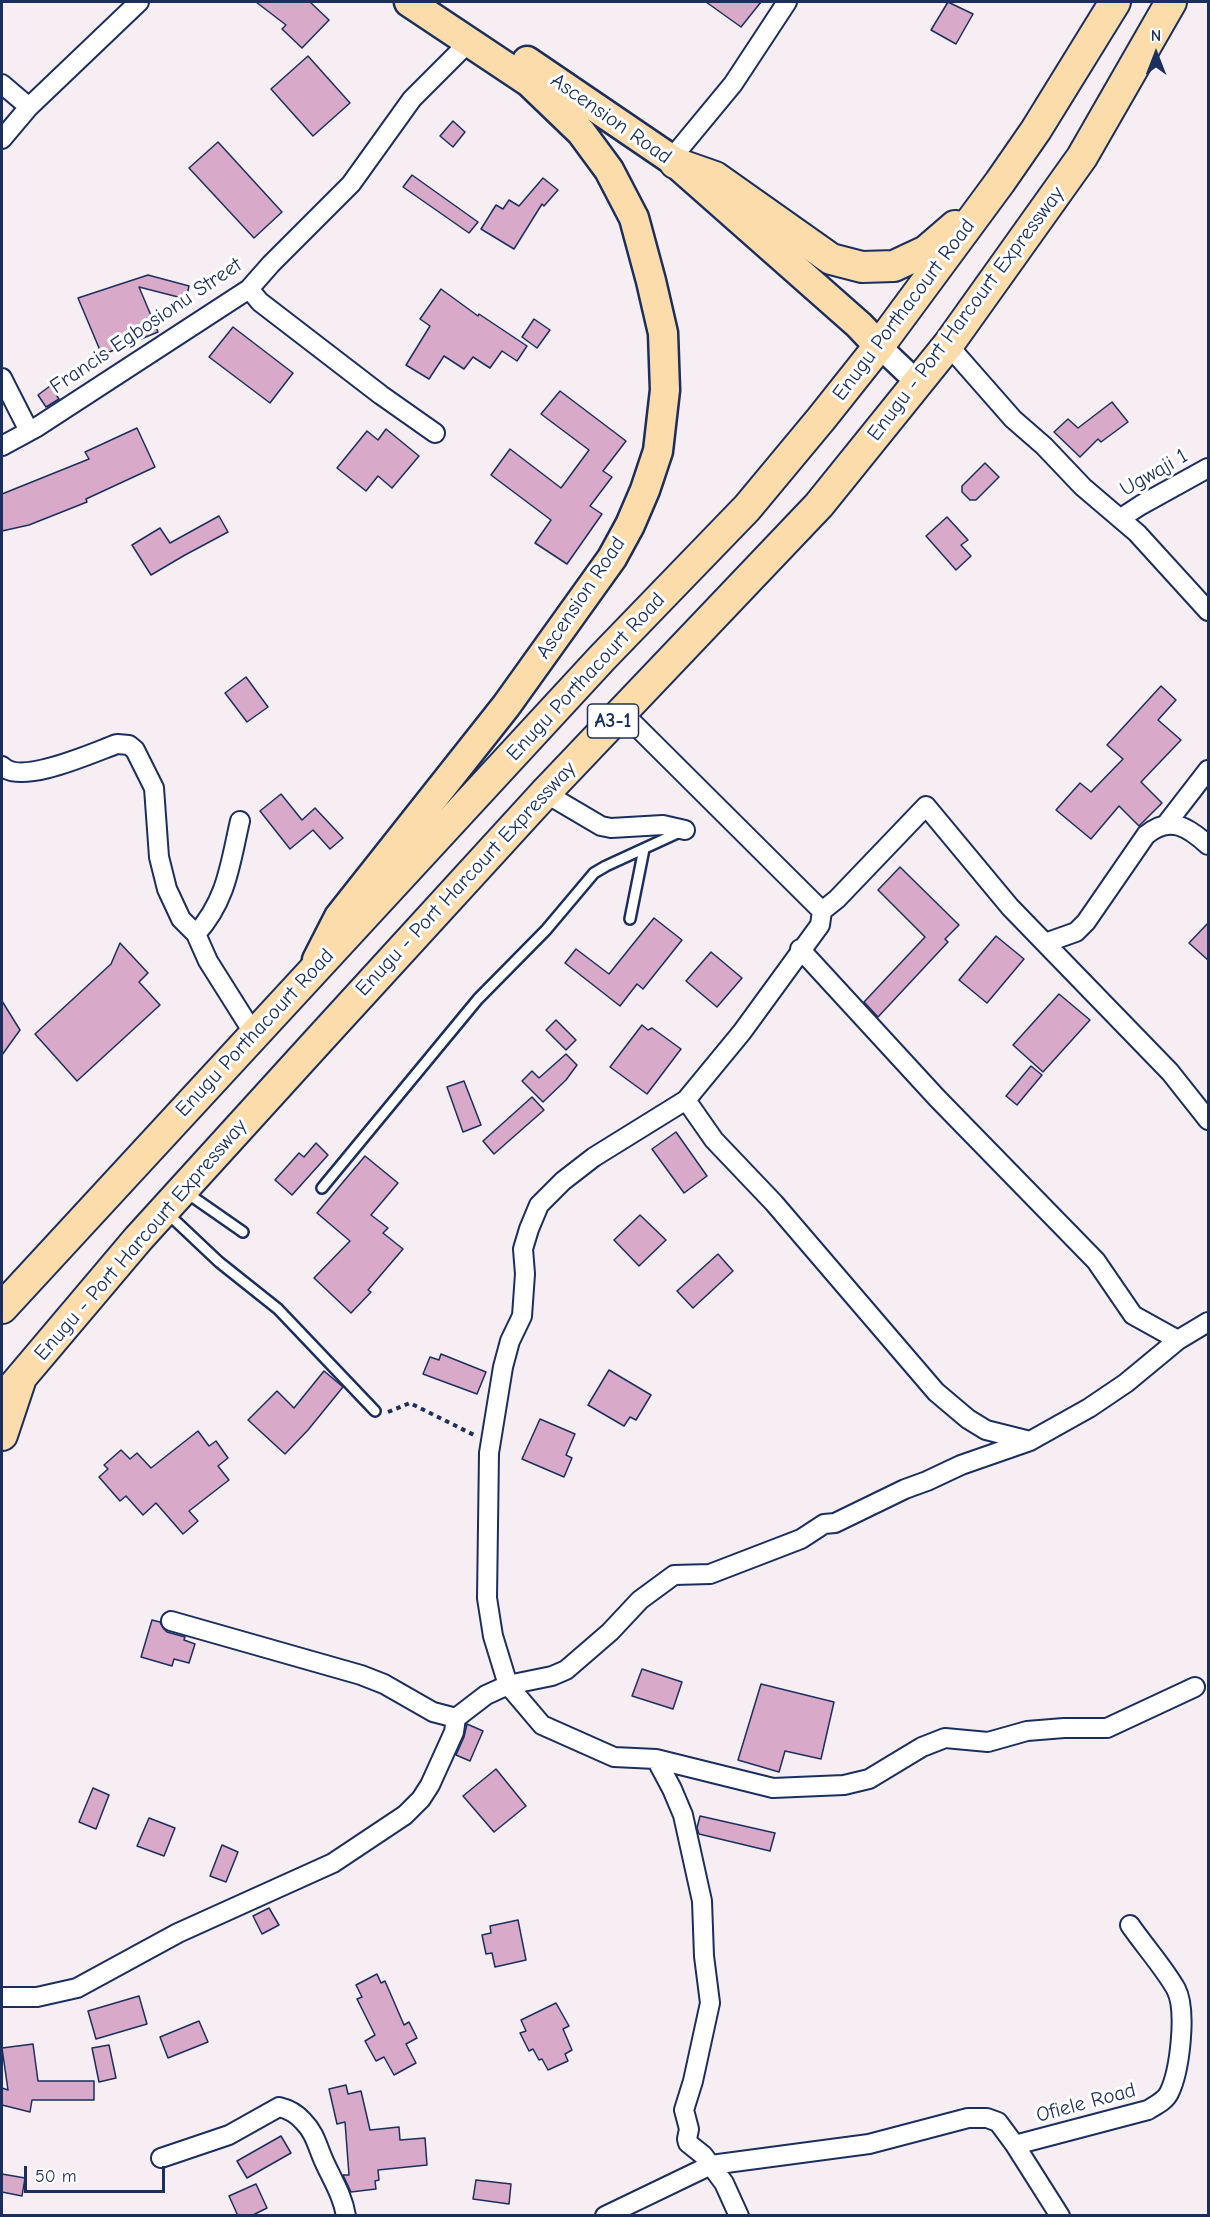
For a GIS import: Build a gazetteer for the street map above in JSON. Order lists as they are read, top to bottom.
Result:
{
  "streets": {
    "highway": ["Enugu Porthacourt Road", "Enugu - Port Harcourt Expressway", "A3-1"],
    "main road": ["Ascension Road"],
    "street": ["Francis Egbosionu Street", "Ugwaji 1", "Ofiele Road"]
  },
  "crossings": [
    ["Ascension Road", "Enugu Porthacourt Road"],
    ["Ascension Road", "Francis Egbosionu Street"]
  ],
  "scale_bar": "50 m",
  "north": "top"
}
